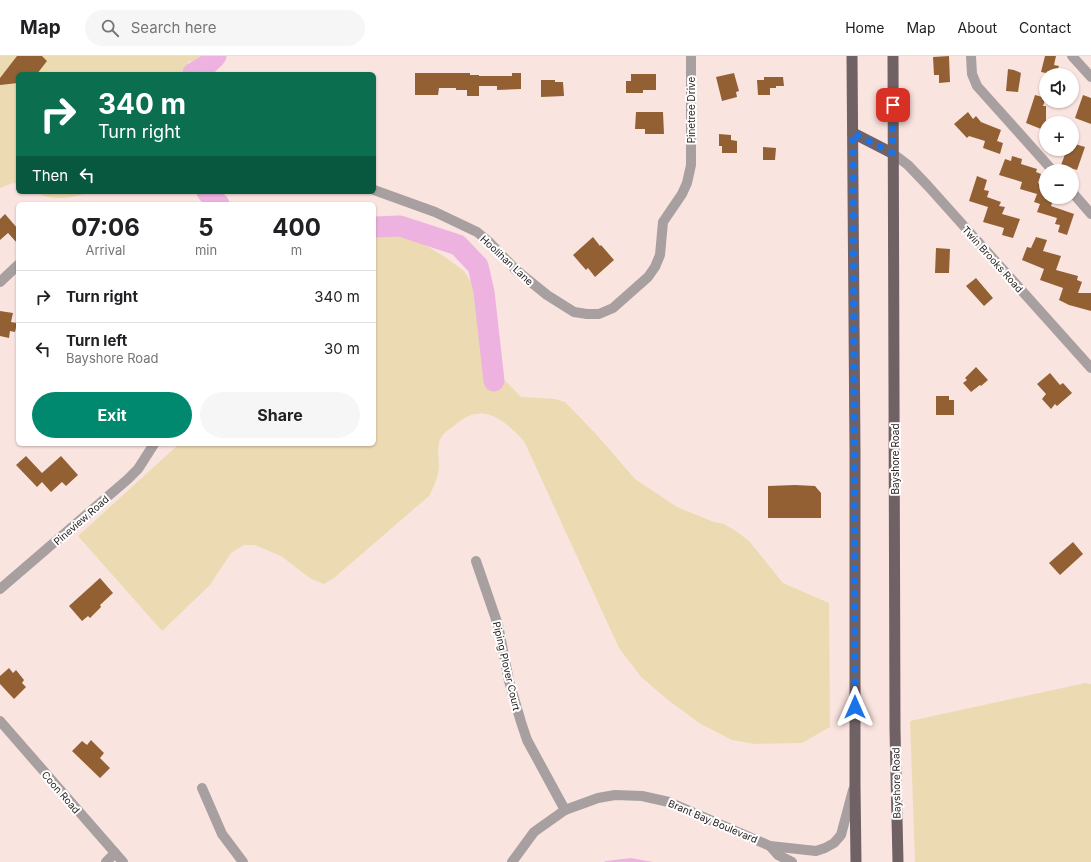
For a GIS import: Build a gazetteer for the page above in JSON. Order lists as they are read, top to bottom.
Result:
{
  "streets": {
    "main road": ["Bayshore Road"],
    "street": [
      "Pinetree Drive",
      "Twin Brooks Road",
      "Hoolihan Lane",
      "Pineview Road",
      "Piping Plover Court",
      "Coon Road",
      "Brant Bay Boulevard"
    ]
  },
  "crossings": [
    ["Pinetree Drive", "Hoolihan Lane"],
    ["Twin Brooks Road", "Bayshore Road"],
    ["Piping Plover Court", "Brant Bay Boulevard"]
  ],
  "page": {
    "header": "Map",
    "search": "Search here",
    "nav": [
      "Home",
      "Map",
      "About",
      "Contact"
    ],
    "map_buttons": ["+", "−"],
    "turn": ["340 m", "Turn right"],
    "then": "Then",
    "eta": [
      "07:06",
      "Arrival",
      "5",
      "min",
      "400",
      "m"
    ],
    "list": [
      {
        "name": "Turn right",
        "value": "340 m"
      },
      {
        "name": "Turn left",
        "note": "Bayshore Road",
        "value": "30 m"
      }
    ],
    "buttons": ["Exit", "Share"]
  }
}
